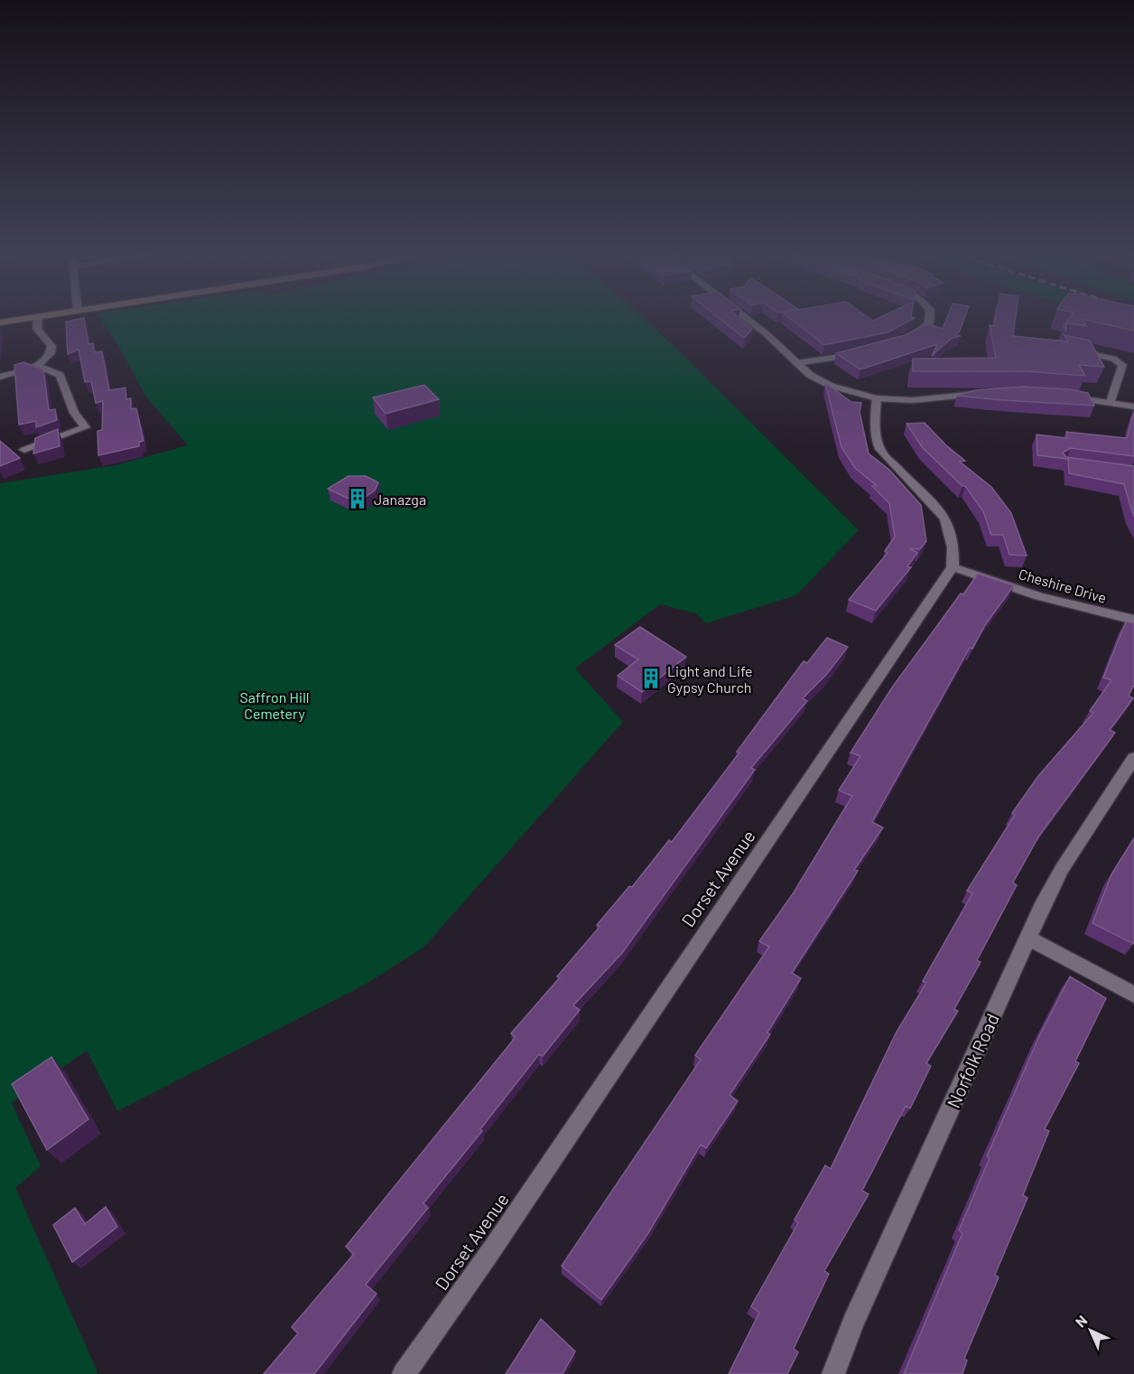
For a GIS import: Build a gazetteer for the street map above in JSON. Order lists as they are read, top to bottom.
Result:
{
  "streets": {
    "street": ["Cheshire Drive", "Dorset Avenue", "Norfolk Road"]
  },
  "crossings": [
    ["Cheshire Drive", "Dorset Avenue"]
  ],
  "parks": ["Saffron Hill Cemetery"],
  "places": {
    "building": ["Janazga", "Light and Life Gypsy Church"]
  },
  "north": "top left"
}
